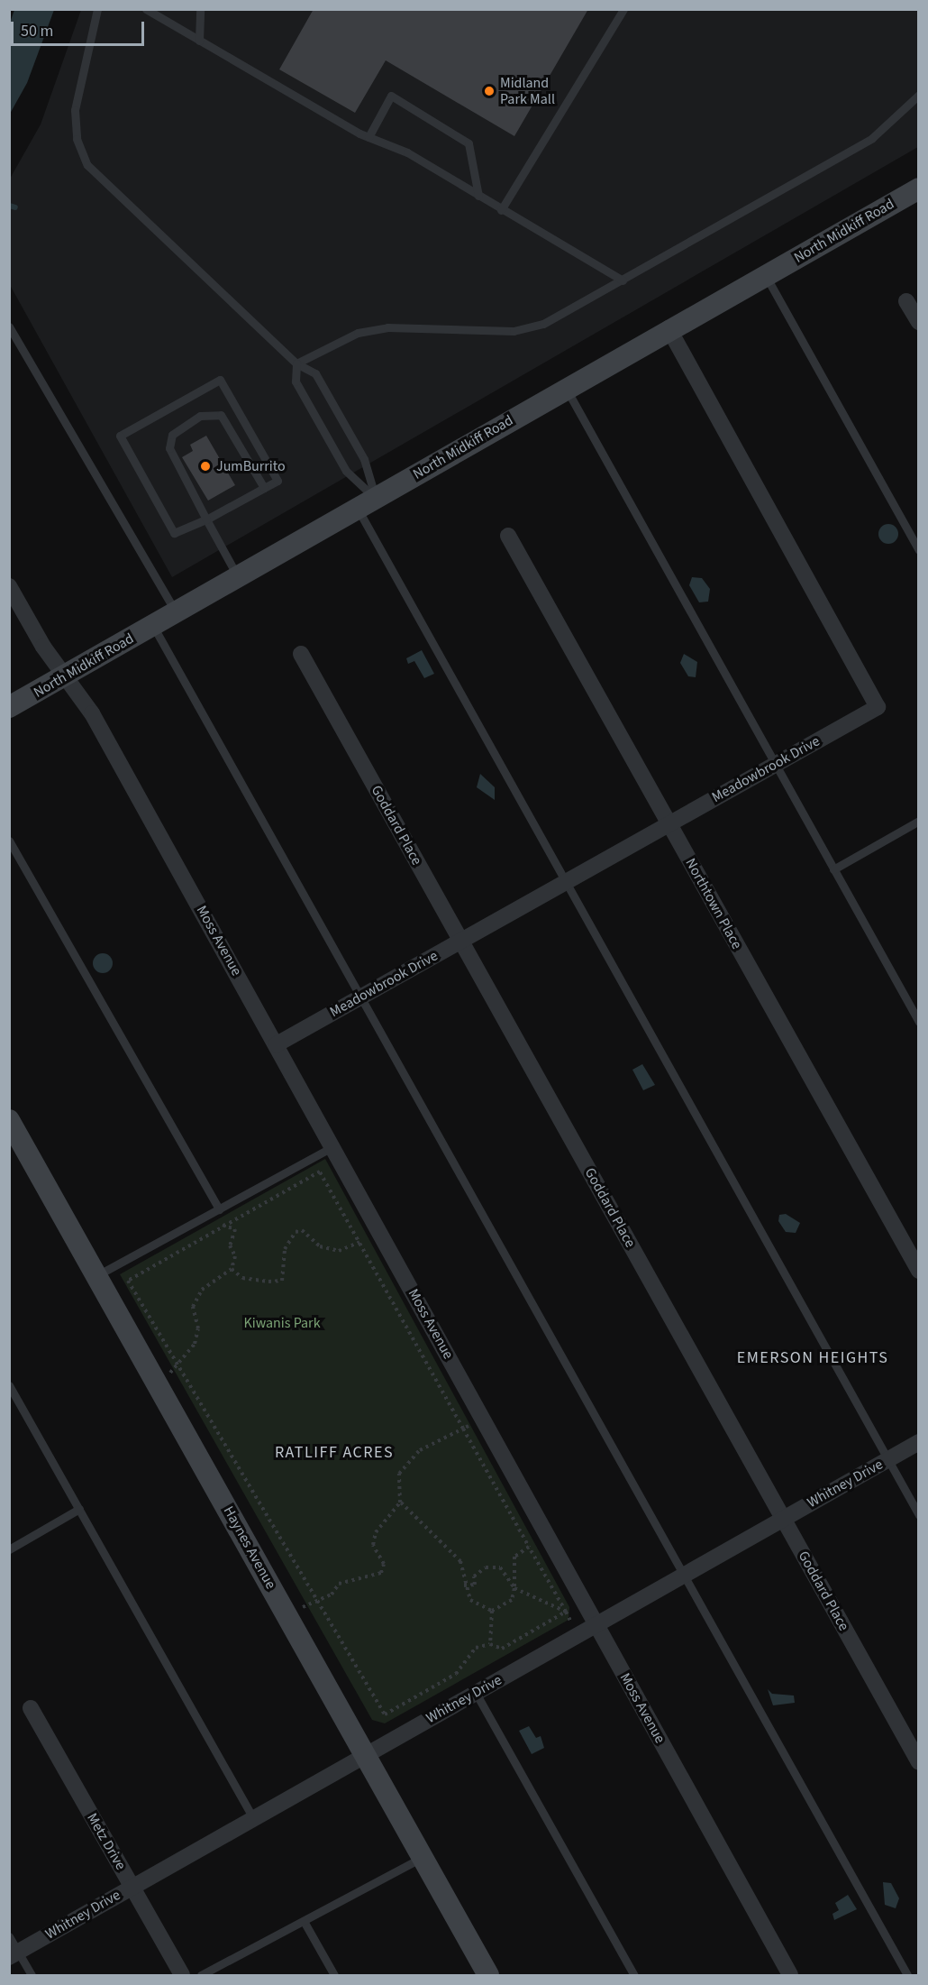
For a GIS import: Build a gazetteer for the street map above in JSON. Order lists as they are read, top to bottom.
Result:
{
  "streets": {
    "main road": ["North Midkiff Road", "Haynes Avenue"],
    "street": [
      "Meadowbrook Drive",
      "Goddard Place",
      "Northtown Place",
      "Moss Avenue",
      "Whitney Drive",
      "Metz Drive"
    ]
  },
  "crossings": [
    ["North Midkiff Road", "Meadowbrook Drive"],
    ["North Midkiff Road", "Moss Avenue"],
    ["Meadowbrook Drive", "Goddard Place"],
    ["Meadowbrook Drive", "Northtown Place"],
    ["Meadowbrook Drive", "Moss Avenue"],
    ["Goddard Place", "Whitney Drive"],
    ["Moss Avenue", "Whitney Drive"],
    ["Whitney Drive", "Haynes Avenue"],
    ["Whitney Drive", "Metz Drive"]
  ],
  "districts": ["EMERSON HEIGHTS", "RATLIFF ACRES"],
  "parks": ["Kiwanis Park"],
  "places": ["Midland Park Mall", "JumBurrito"],
  "scale_bar": "50 m"
}
